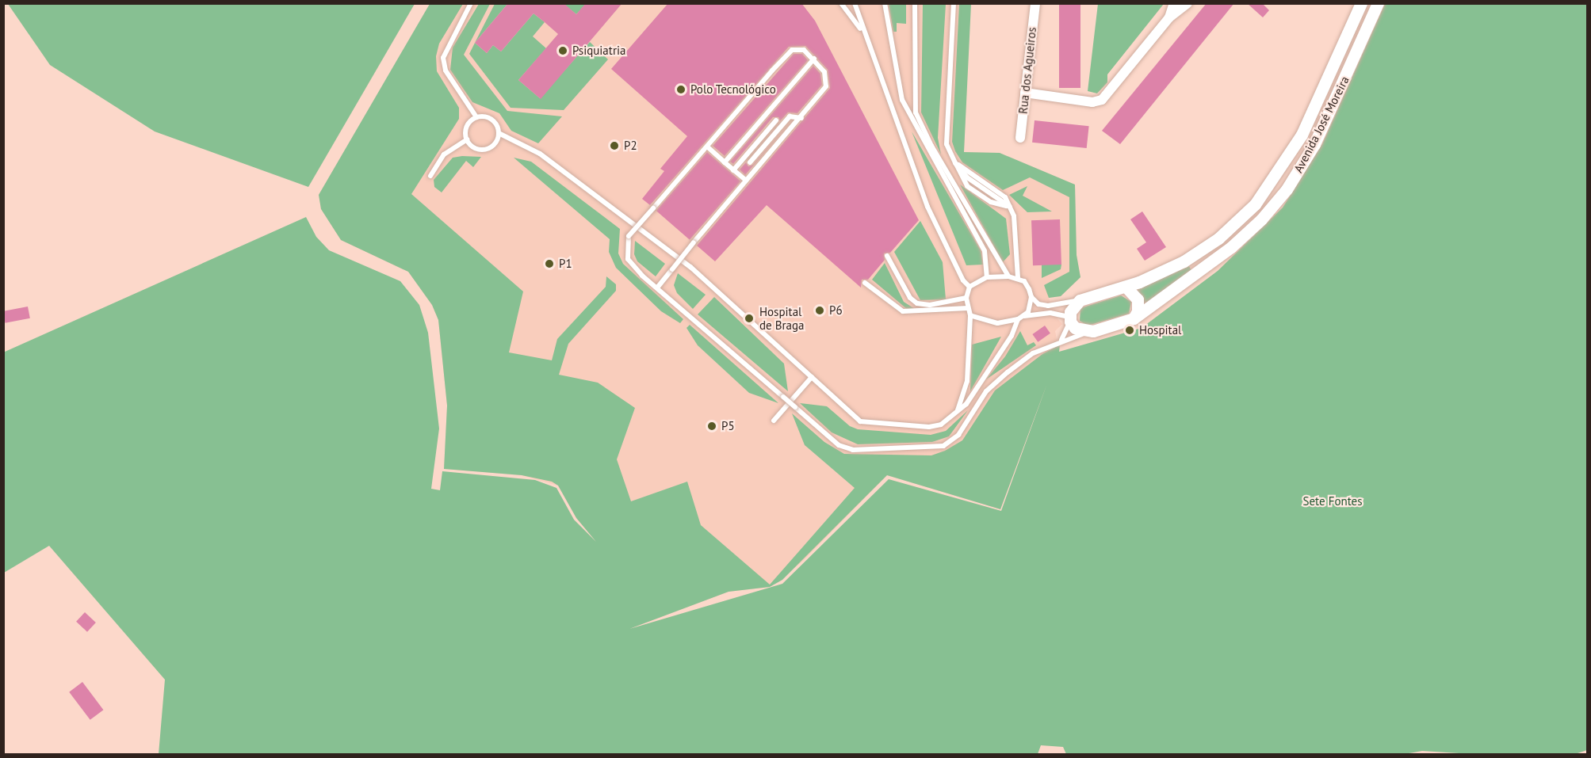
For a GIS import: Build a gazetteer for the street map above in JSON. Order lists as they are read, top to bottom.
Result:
{
  "streets": {
    "street": ["Rua dos Agueiros", "Avenida José Moreira"]
  },
  "parks": ["Sete Fontes"],
  "places": [
    "Psiquiatria",
    "Polo Tecnológico",
    "P2",
    "P1",
    "P6",
    "Hospital de Braga",
    "Hospital",
    "P5"
  ]
}
